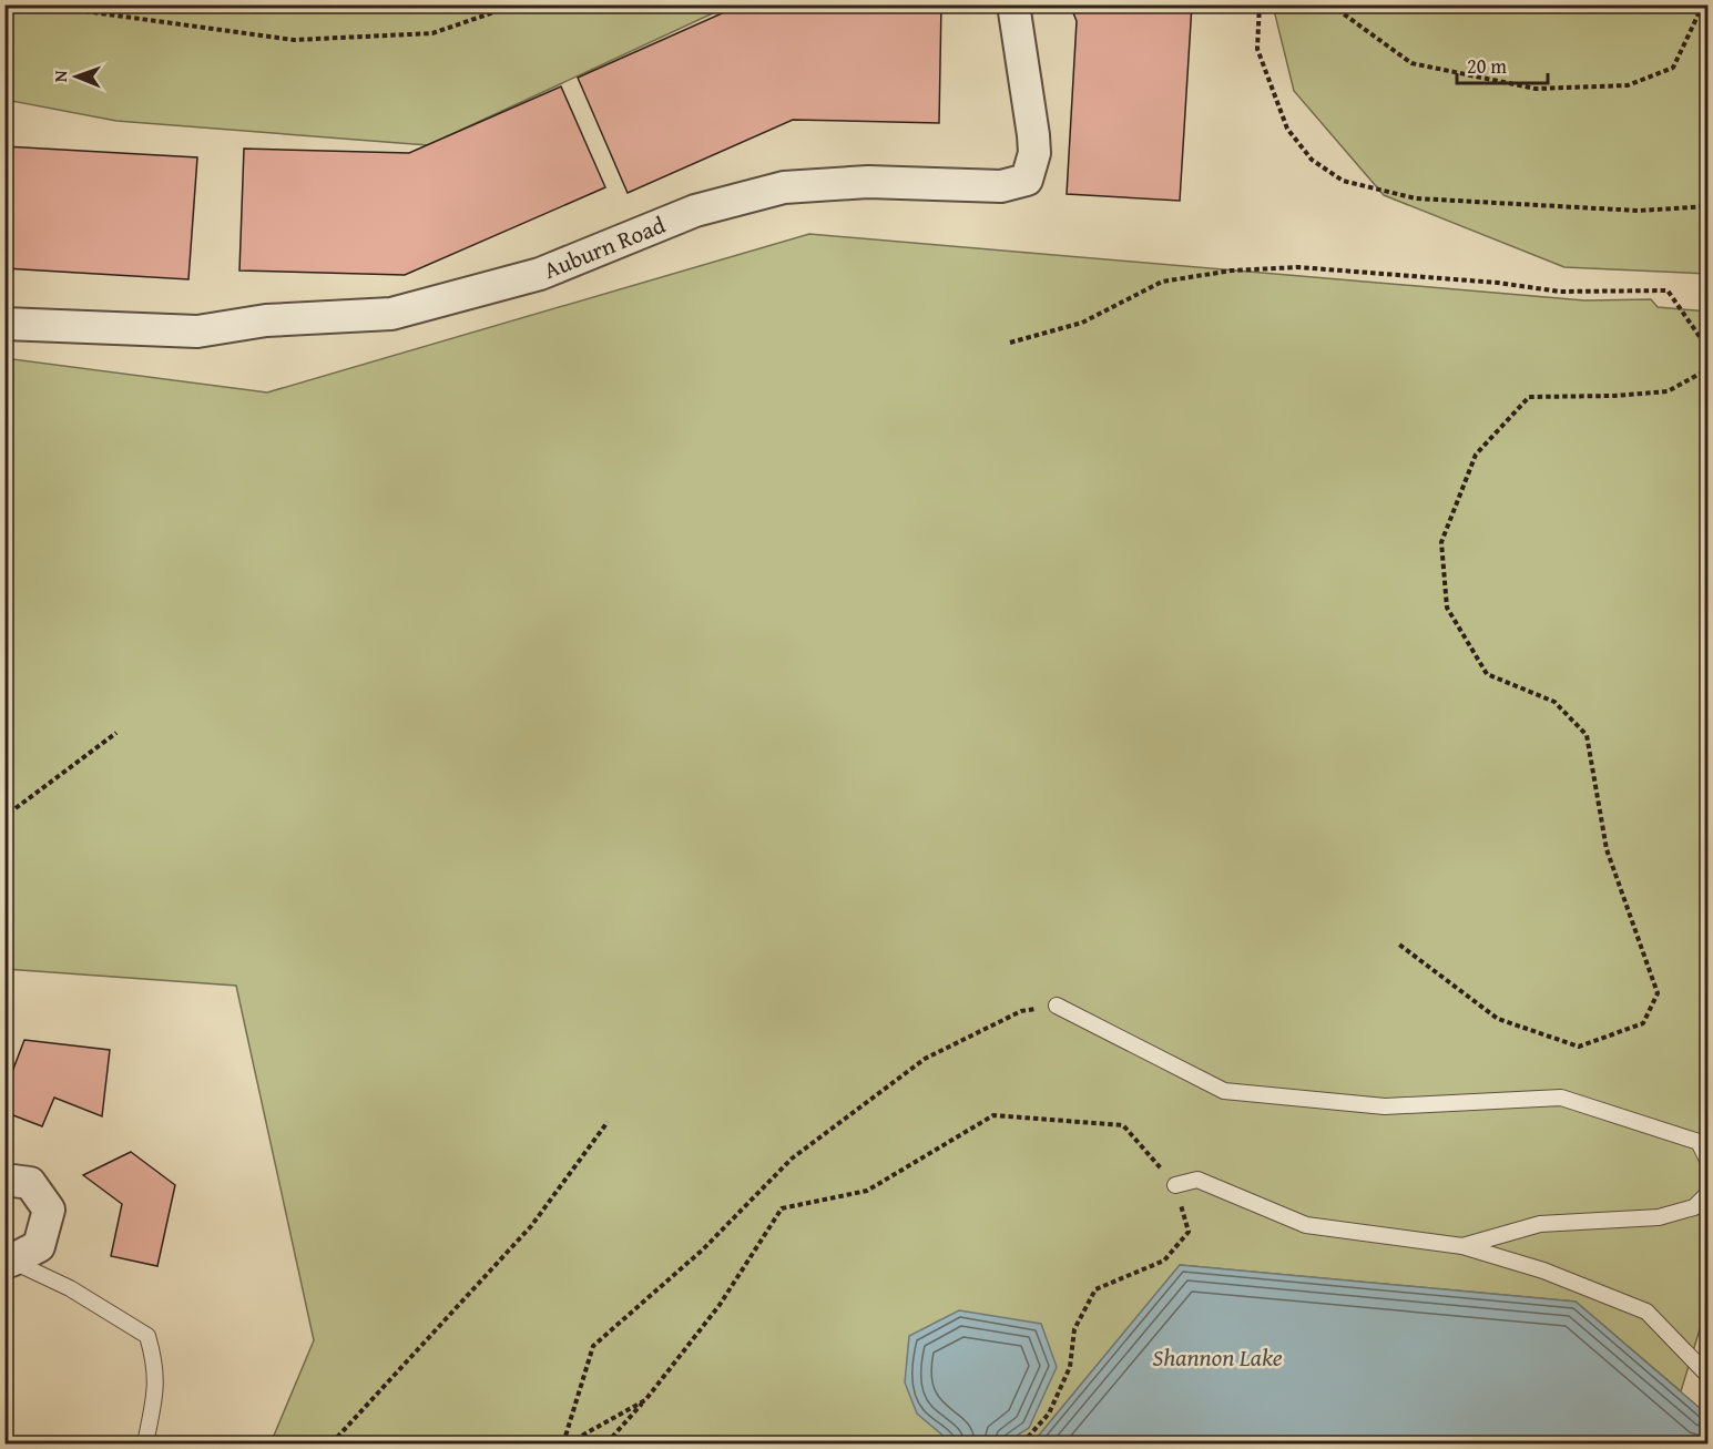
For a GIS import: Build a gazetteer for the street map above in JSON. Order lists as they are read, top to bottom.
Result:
{
  "streets": {
    "street": ["Auburn Road"]
  },
  "water": ["Shannon Lake"],
  "scale_bar": "20 m",
  "north": "left"
}
